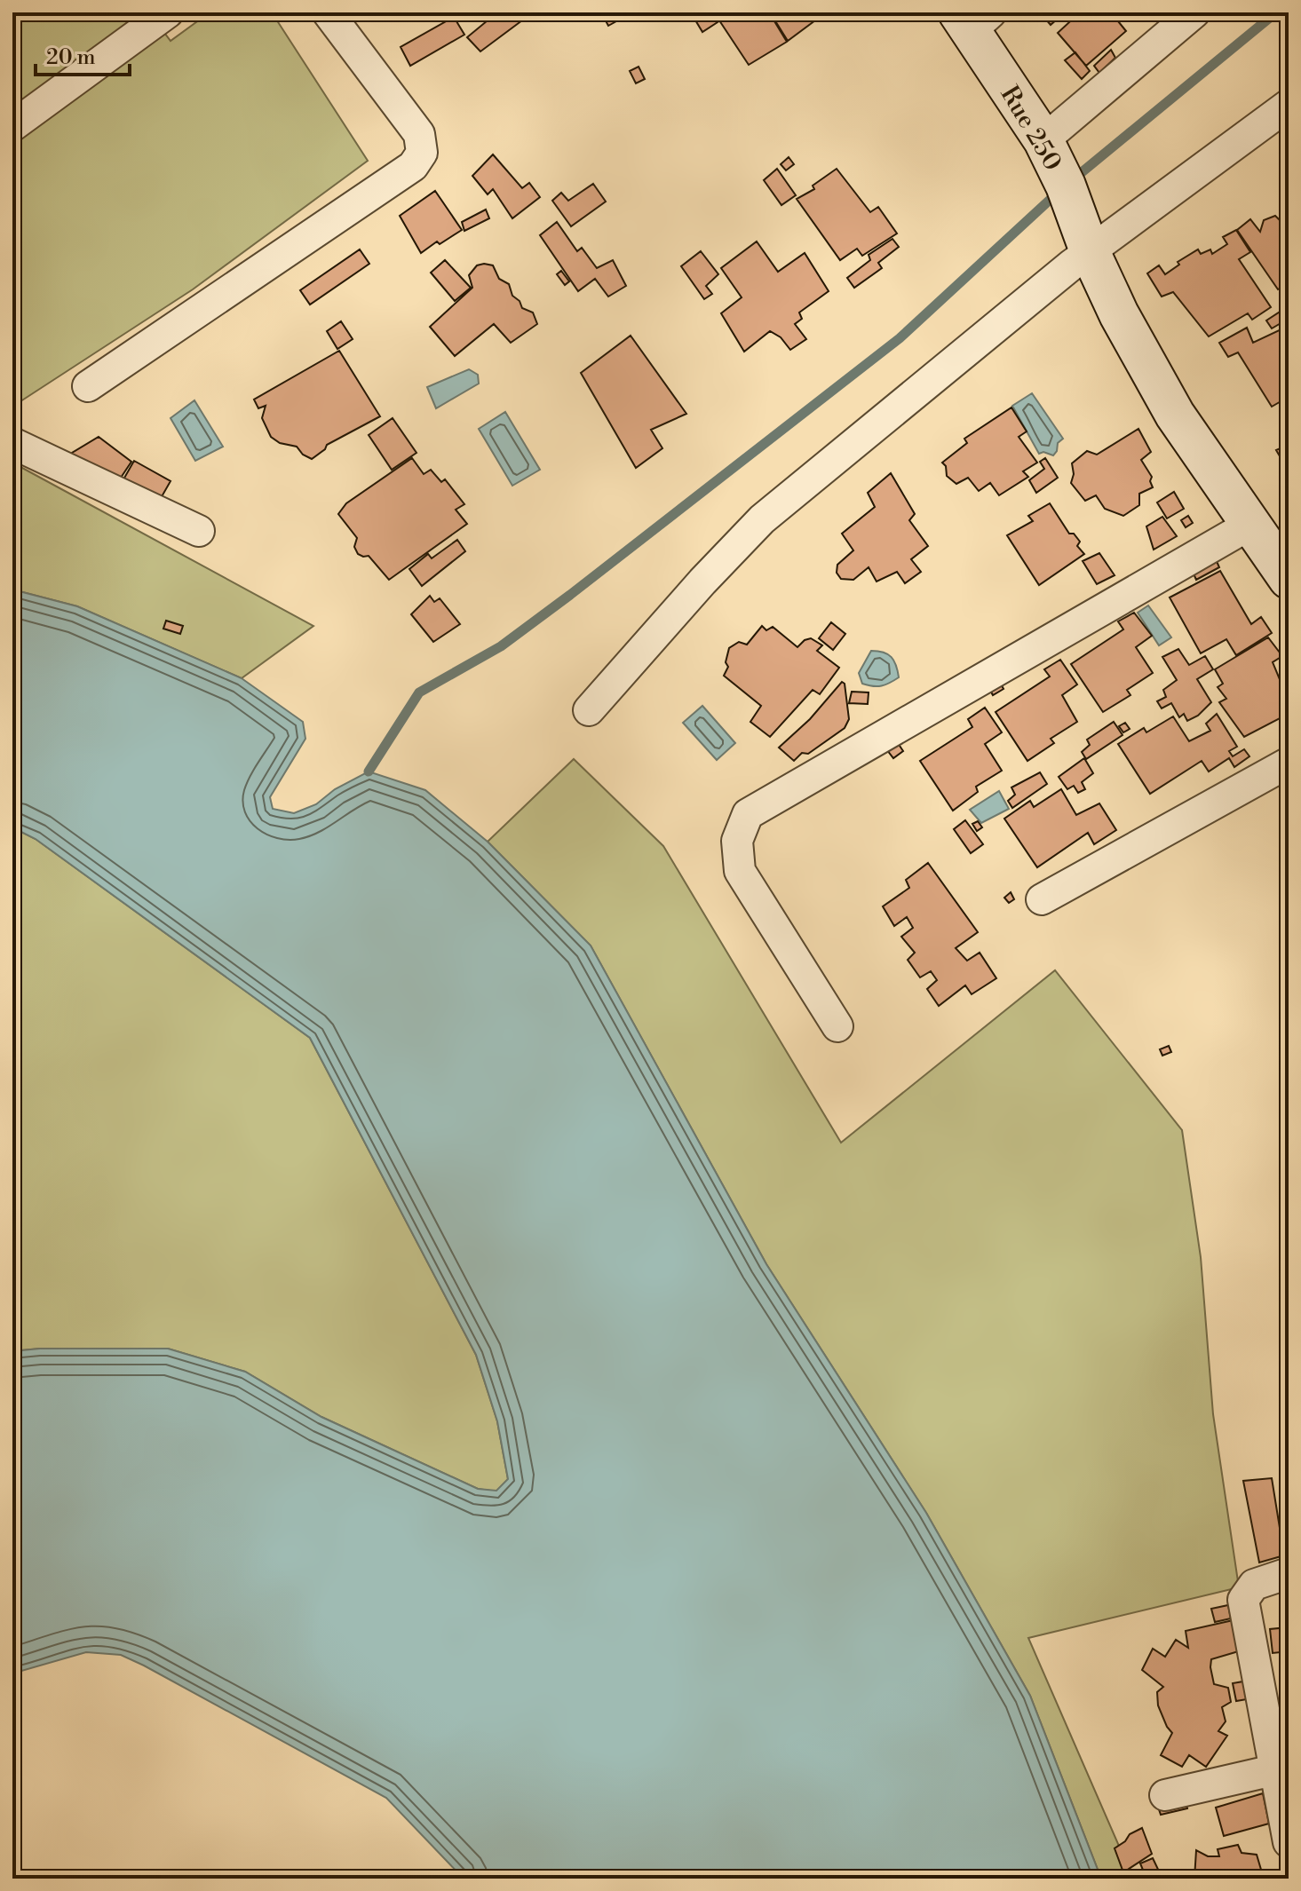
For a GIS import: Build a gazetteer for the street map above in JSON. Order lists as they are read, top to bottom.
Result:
{
  "streets": {
    "street": ["Rue 250"]
  },
  "scale_bar": "20 m"
}
